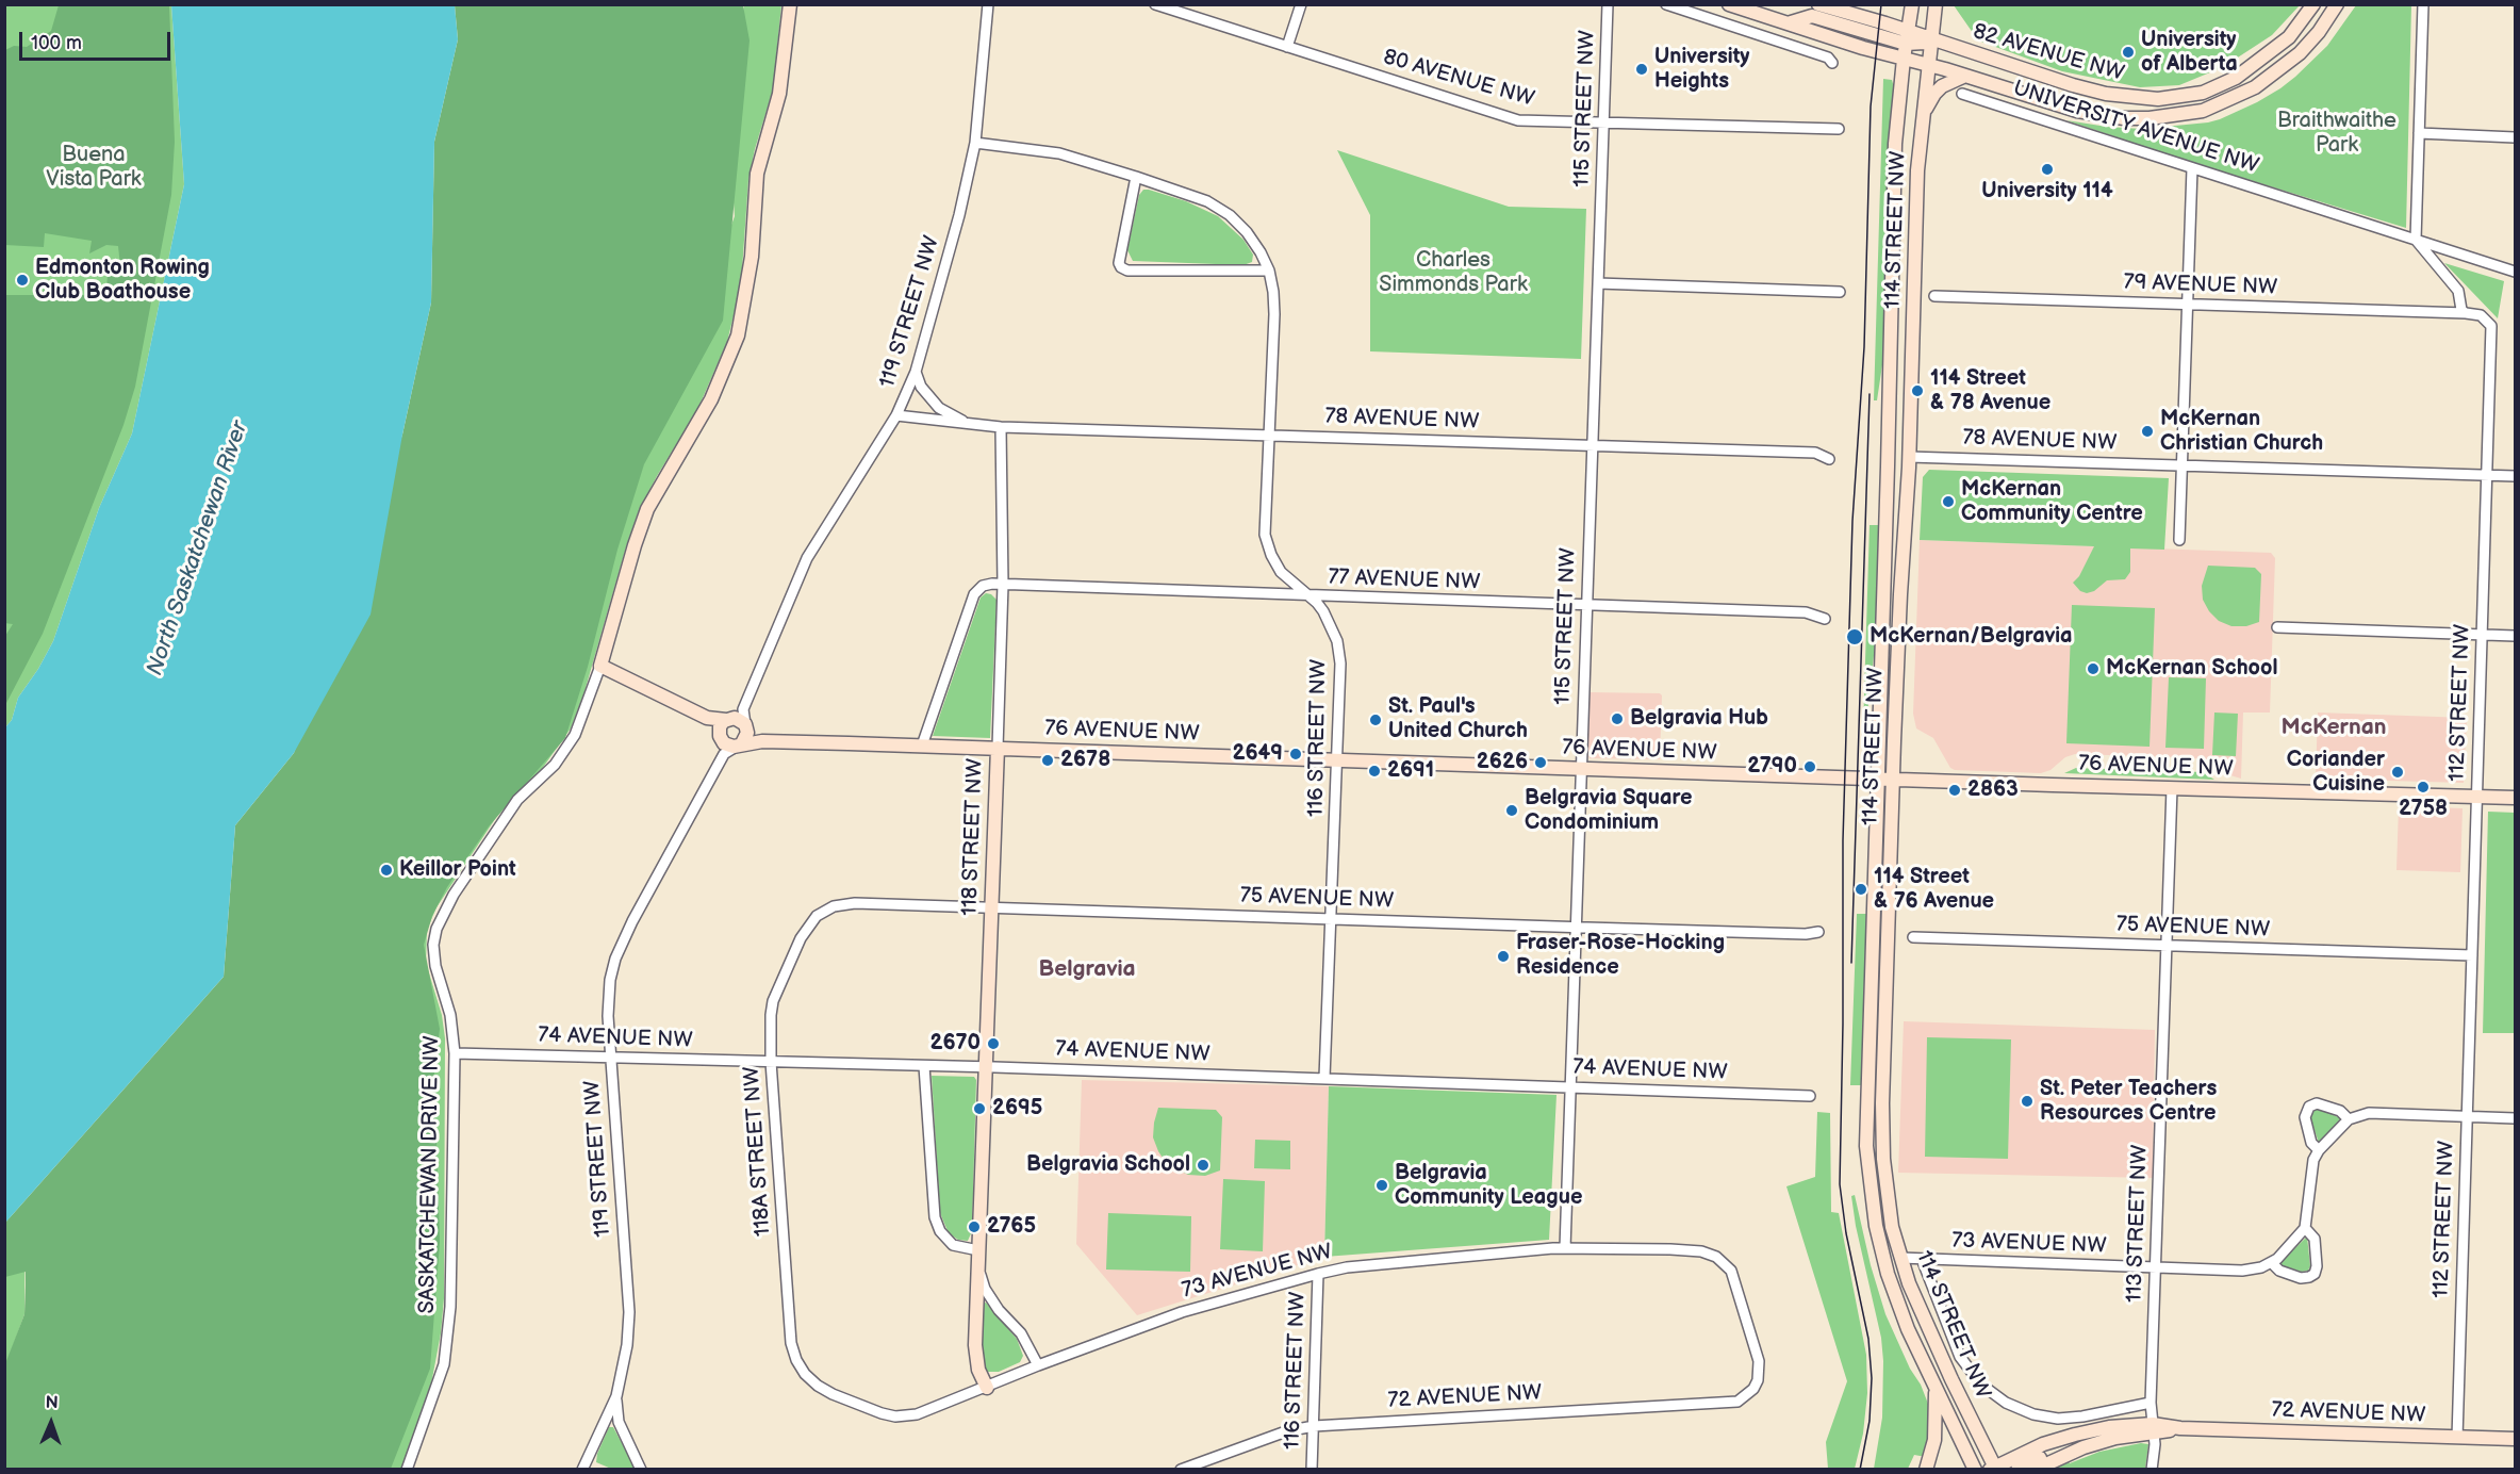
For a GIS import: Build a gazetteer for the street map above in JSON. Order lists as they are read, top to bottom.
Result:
{
  "streets": {
    "main road": [
      "82 AVENUE NW",
      "114 STREET NW",
      "76 AVENUE NW",
      "118 STREET NW",
      "SASKATCHEWAN DRIVE NW",
      "72 AVENUE NW"
    ],
    "street": [
      "80 AVENUE NW",
      "115 STREET NW",
      "UNIVERSITY AVENUE NW",
      "79 AVENUE NW",
      "119 STREET NW",
      "78 AVENUE NW",
      "77 AVENUE NW",
      "112 STREET NW",
      "116 STREET NW",
      "75 AVENUE NW",
      "74 AVENUE NW",
      "118A STREET NW",
      "113 STREET NW",
      "73 AVENUE NW"
    ]
  },
  "crossings": [
    ["82 AVENUE NW", "114 STREET NW"],
    ["80 AVENUE NW", "115 STREET NW"],
    ["115 STREET NW", "78 AVENUE NW"],
    ["115 STREET NW", "77 AVENUE NW"],
    ["115 STREET NW", "76 AVENUE NW"],
    ["115 STREET NW", "75 AVENUE NW"],
    ["115 STREET NW", "74 AVENUE NW"],
    ["115 STREET NW", "73 AVENUE NW"],
    ["114 STREET NW", "78 AVENUE NW"],
    ["114 STREET NW", "76 AVENUE NW"],
    ["114 STREET NW", "113 STREET NW"],
    ["114 STREET NW", "73 AVENUE NW"],
    ["114 STREET NW", "72 AVENUE NW"],
    ["79 AVENUE NW", "112 STREET NW"],
    ["119 STREET NW", "78 AVENUE NW"],
    ["119 STREET NW", "76 AVENUE NW"],
    ["119 STREET NW", "74 AVENUE NW"],
    ["78 AVENUE NW", "112 STREET NW"],
    ["78 AVENUE NW", "116 STREET NW"],
    ["78 AVENUE NW", "118 STREET NW"],
    ["77 AVENUE NW", "76 AVENUE NW"],
    ["77 AVENUE NW", "116 STREET NW"],
    ["77 AVENUE NW", "118 STREET NW"],
    ["112 STREET NW", "76 AVENUE NW"],
    ["112 STREET NW", "75 AVENUE NW"],
    ["112 STREET NW", "72 AVENUE NW"],
    ["76 AVENUE NW", "116 STREET NW"],
    ["76 AVENUE NW", "118 STREET NW"],
    ["76 AVENUE NW", "113 STREET NW"],
    ["116 STREET NW", "75 AVENUE NW"],
    ["116 STREET NW", "74 AVENUE NW"],
    ["116 STREET NW", "73 AVENUE NW"],
    ["116 STREET NW", "72 AVENUE NW"],
    ["118 STREET NW", "75 AVENUE NW"],
    ["118 STREET NW", "74 AVENUE NW"],
    ["118 STREET NW", "73 AVENUE NW"],
    ["75 AVENUE NW", "118A STREET NW"],
    ["75 AVENUE NW", "113 STREET NW"],
    ["74 AVENUE NW", "118A STREET NW"],
    ["74 AVENUE NW", "SASKATCHEWAN DRIVE NW"],
    ["118A STREET NW", "73 AVENUE NW"],
    ["113 STREET NW", "73 AVENUE NW"],
    ["113 STREET NW", "72 AVENUE NW"],
    ["73 AVENUE NW", "72 AVENUE NW"]
  ],
  "districts": ["McKernan", "Belgravia"],
  "water": ["North Saskatchewan River"],
  "parks": ["Braithwaithe Park", "Buena Vista Park", "Charles Simmonds Park"],
  "places": [
    "University of Alberta",
    "University Heights",
    "University 114",
    "Edmonton Rowing Club Boathouse",
    "114 Street & 78 Avenue",
    "McKernan Christian Church",
    "McKernan Community Centre",
    "McKernan/Belgravia",
    "McKernan School",
    "Belgravia Hub",
    "St. Paul's United Church",
    "2649",
    "2678",
    "2626",
    "2790",
    "2691",
    "Coriander Cuisine",
    "2758",
    "2863",
    "Belgravia Square Condominium",
    "Keillor Point",
    "114 Street & 76 Avenue",
    "Fraser-Rose-Hocking Residence",
    "2670",
    "St. Peter Teachers Resources Centre",
    "2695",
    "Belgravia School",
    "Belgravia Community League",
    "2765"
  ],
  "scale_bar": "100 m",
  "north": "top"
}
